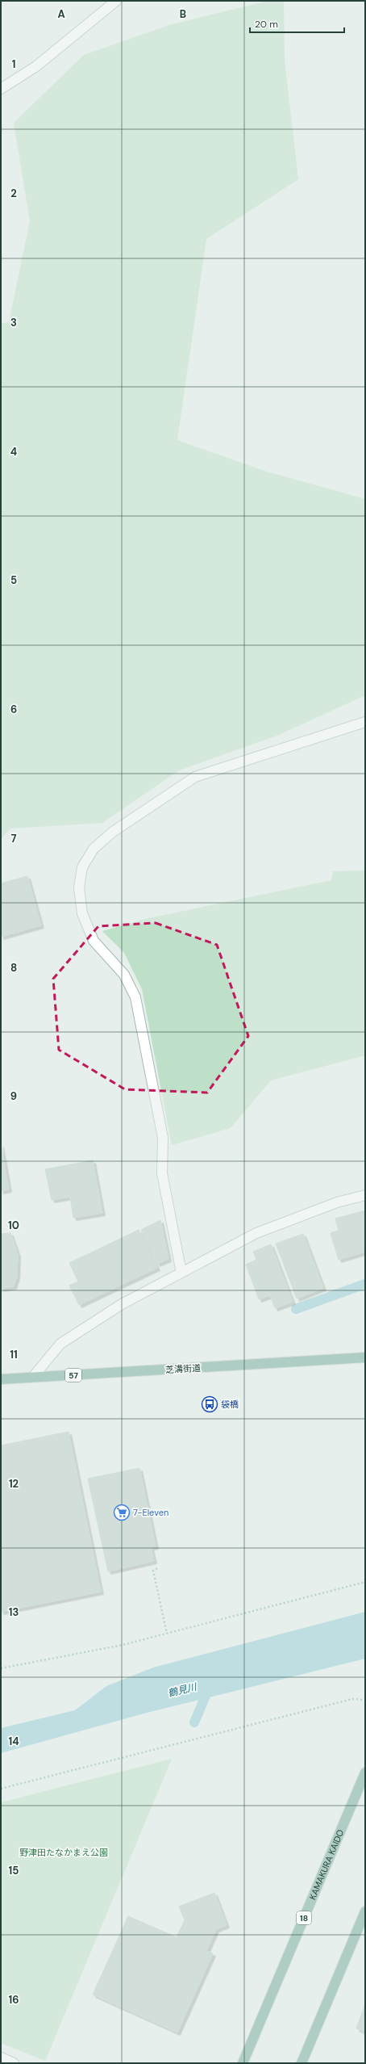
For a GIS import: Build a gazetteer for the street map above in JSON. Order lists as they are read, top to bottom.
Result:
{
  "streets": {
    "main road": [
      "芝溝街道",
      "57",
      "KAMAKURA KAIDO",
      "18"
    ]
  },
  "water": ["鶴見川"],
  "parks": ["野津田たなかまえ公園"],
  "places": {
    "bus stop": ["袋橋"],
    "supermarket": ["7-Eleven"]
  },
  "scale_bar": "20 m",
  "grid": {
    "columns": ["A", "B"],
    "rows": [
      "1",
      "2",
      "3",
      "4",
      "5",
      "6",
      "7",
      "8",
      "9",
      "10",
      "11",
      "12",
      "13",
      "14",
      "15",
      "16"
    ]
  }
}
